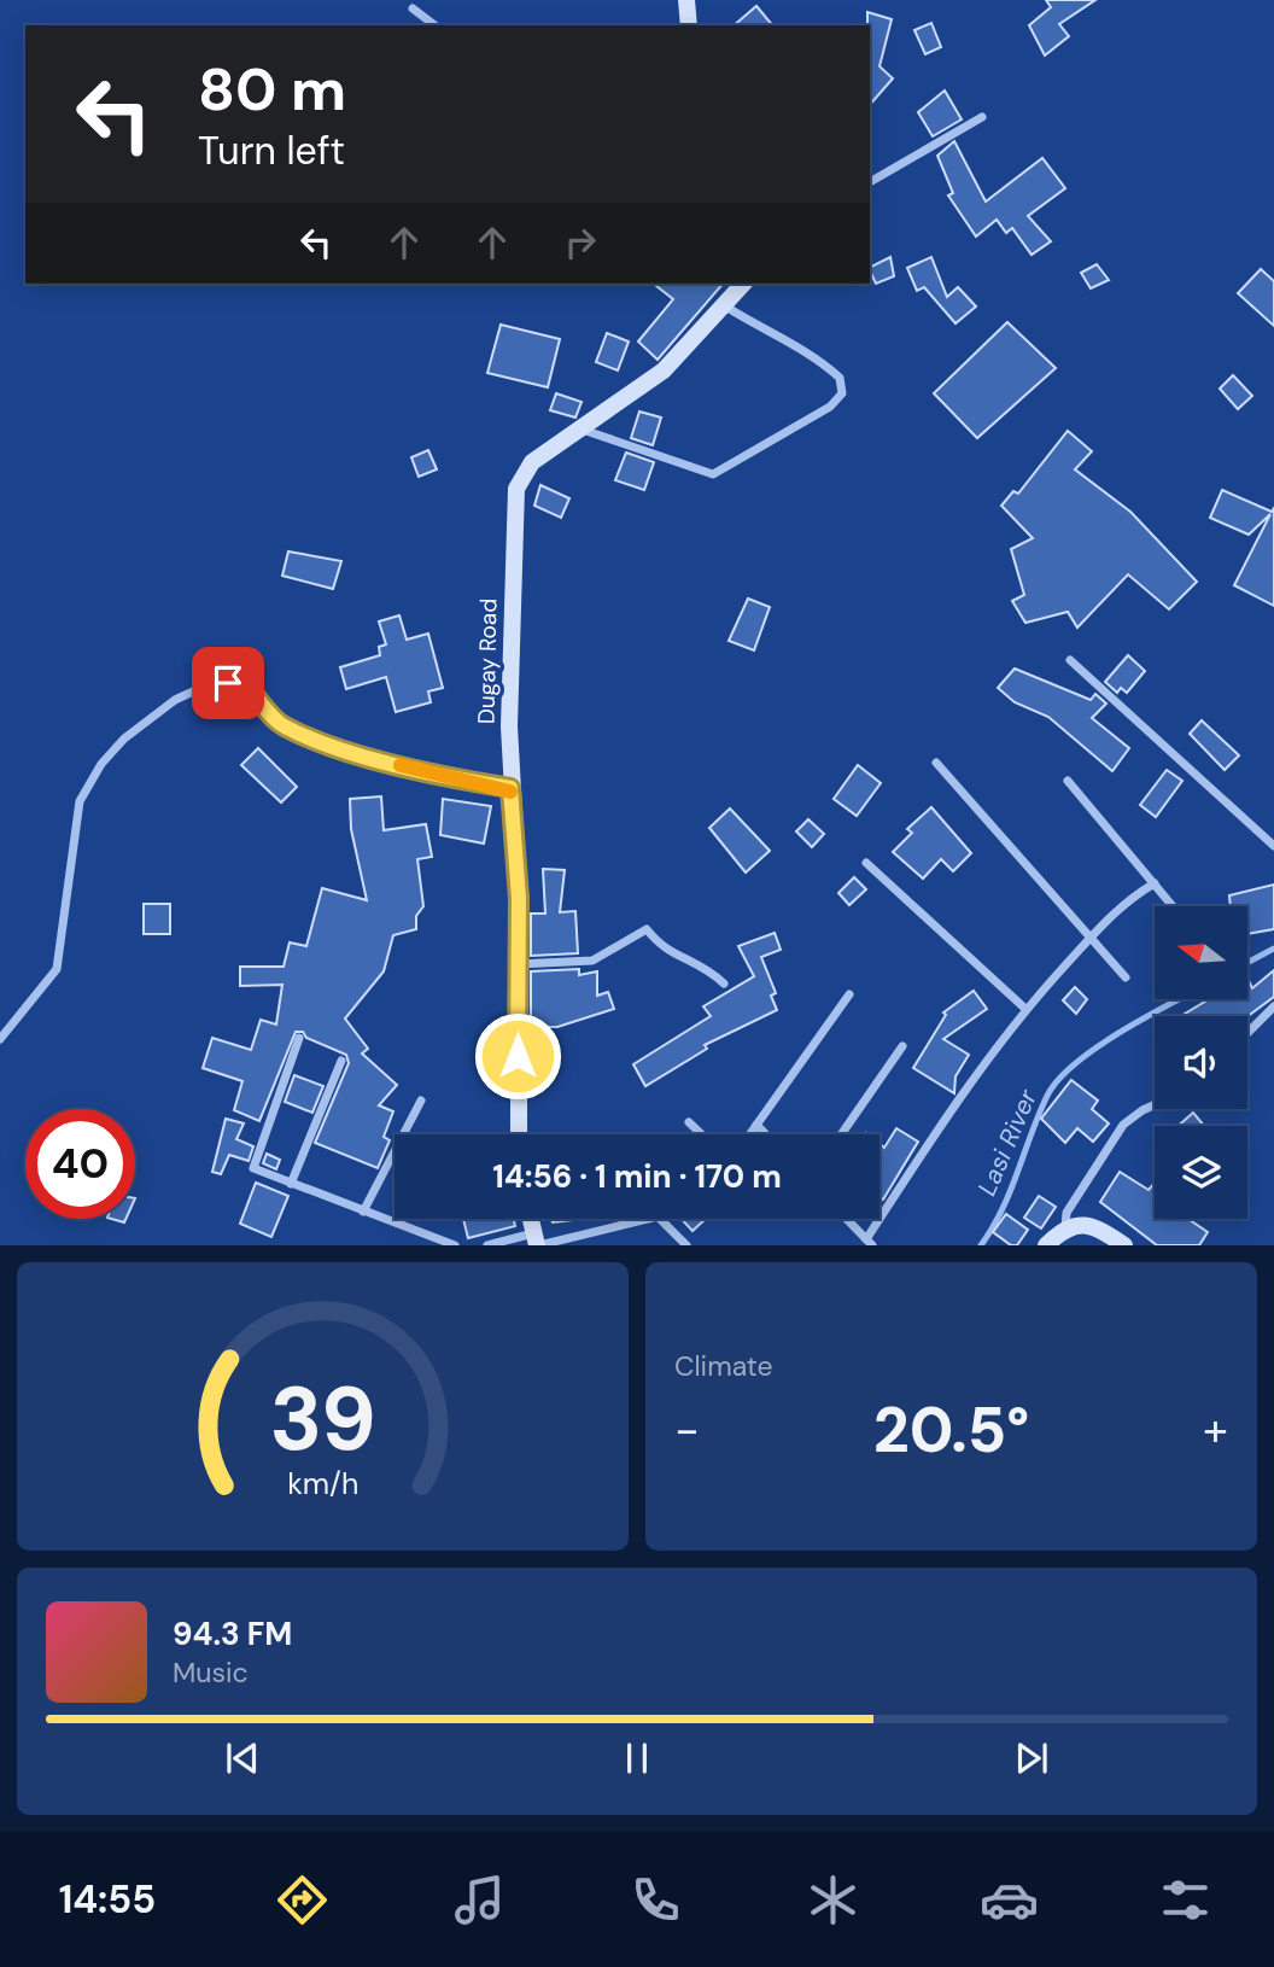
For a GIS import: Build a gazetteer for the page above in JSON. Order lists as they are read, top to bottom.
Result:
{
  "streets": {
    "street": ["Dugay Road"]
  },
  "water": ["Lasi River"],
  "north": "left",
  "page": {
    "turn": ["80 m", "Turn left"],
    "limit": "40",
    "trip": "14:56 · 1 min · 170 m",
    "tile": "Climate",
    "heat": ["−", "20.5°", "+"],
    "song": ["94.3 FM", "Music"],
    "tabs": "14:55",
    "gauge": ["39", "km/h"]
  }
}
